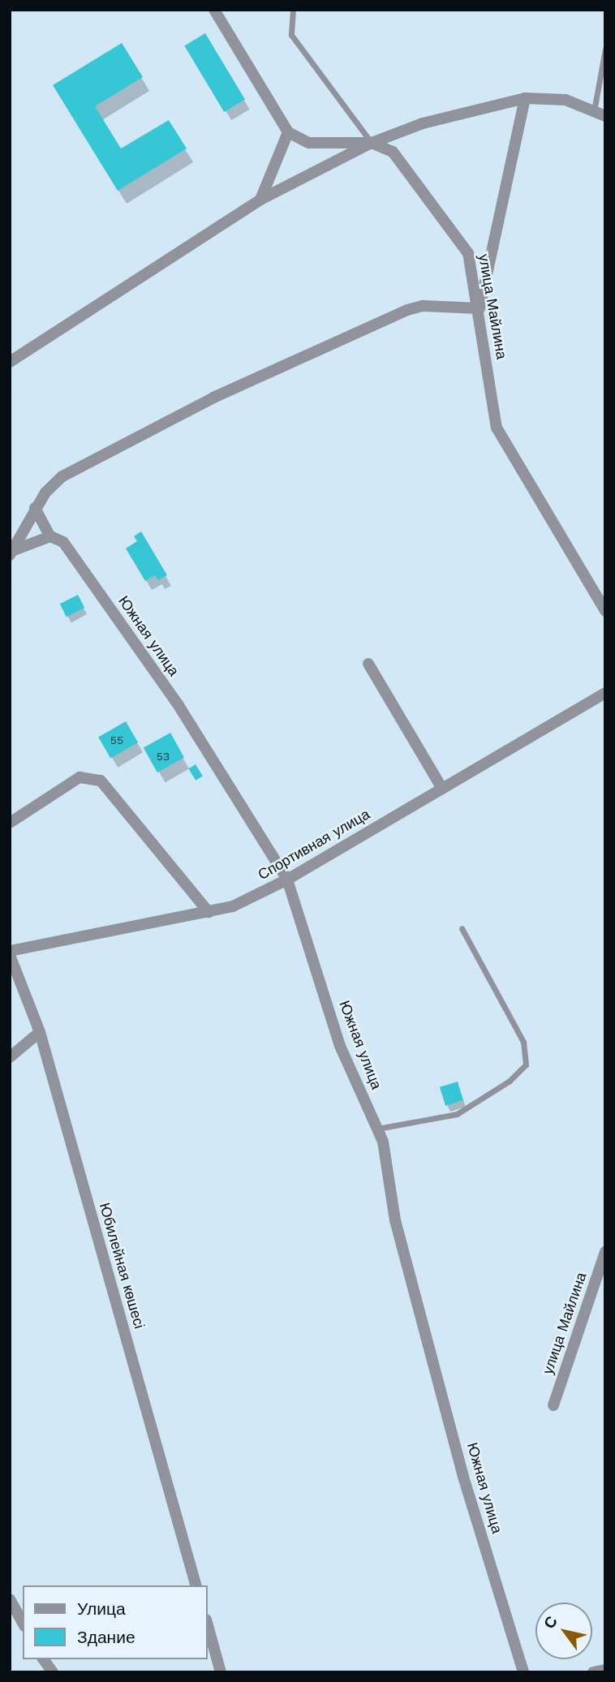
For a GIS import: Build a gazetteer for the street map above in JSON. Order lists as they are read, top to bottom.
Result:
{
  "streets": {
    "street": [
      "улица Майлина",
      "Южная улица",
      "Спортивная улица",
      "Юбилейная көшесі"
    ]
  },
  "crossings": [
    ["Южная улица", "Спортивная улица"],
    ["Спортивная улица", "Юбилейная көшесі"]
  ],
  "house_numbers": ["55", "53"],
  "legend": ["Улица", "Здание"],
  "north": "top left"
}
